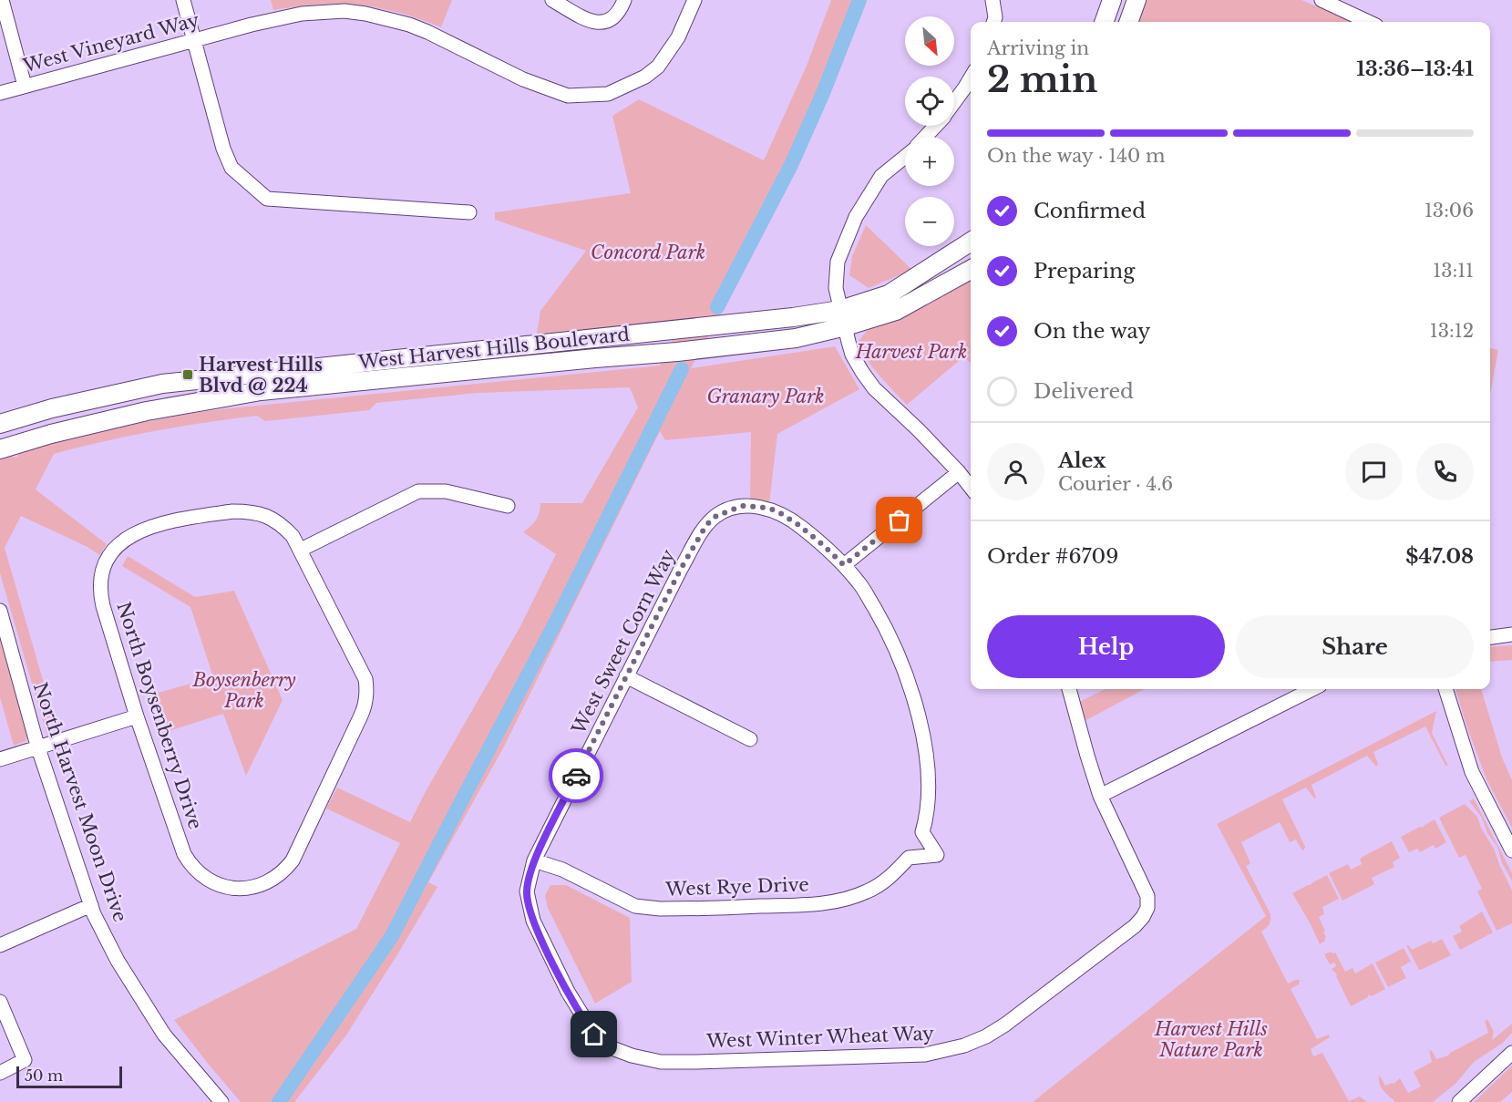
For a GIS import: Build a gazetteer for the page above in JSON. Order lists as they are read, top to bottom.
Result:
{
  "streets": {
    "street": [
      "West Vineyard Way",
      "West Harvest Hills Boulevard",
      "West Sweet Corn Way",
      "North Boysenberry Drive",
      "North Harvest Moon Drive",
      "West Rye Drive",
      "West Winter Wheat Way"
    ]
  },
  "crossings": [
    ["West Sweet Corn Way", "West Rye Drive"],
    ["West Sweet Corn Way", "West Winter Wheat Way"]
  ],
  "parks": [
    "Concord Park",
    "Harvest Park",
    "Granary Park",
    "Boysenberry Park",
    "Harvest Hills Nature Park"
  ],
  "places": {
    "transit": ["Harvest Hills Blvd @ 224"]
  },
  "scale_bar": "50 m",
  "north": "bottom right",
  "page": {
    "map_buttons": ["+", "−"],
    "heading": ["2 min", "Arriving in", "13:36–13:41"],
    "panel": [
      "Alex",
      "Courier · 4.6",
      "Order #6709",
      "$47.08"
    ],
    "bar": "On the way · 140 m",
    "list": [
      ["Confirmed", "13:06"],
      ["Preparing", "13:11"],
      ["On the way", "13:12"],
      "Delivered"
    ],
    "buttons": ["Help", "Share"],
    "scale": "50 m"
  }
}
